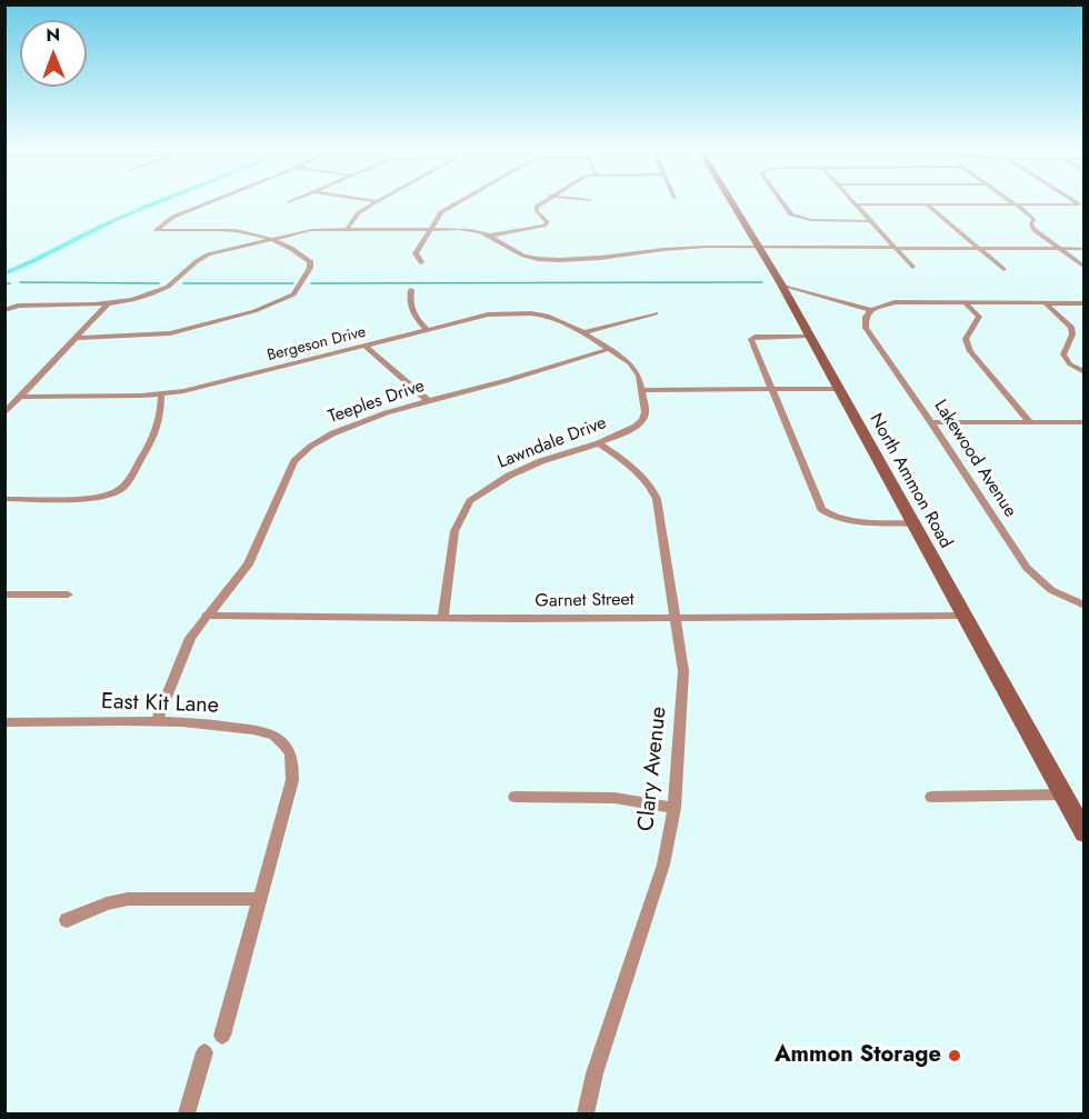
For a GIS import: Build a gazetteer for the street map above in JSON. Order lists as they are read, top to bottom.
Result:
{
  "streets": {
    "main road": ["North Ammon Road"],
    "street": [
      "Bergeson Drive",
      "Teeples Drive",
      "Lawndale Drive",
      "Lakewood Avenue",
      "Garnet Street",
      "East Kit Lane",
      "Clary Avenue"
    ]
  },
  "crossings": [
    ["Bergeson Drive", "Teeples Drive"],
    ["Teeples Drive", "Garnet Street"],
    ["Teeples Drive", "East Kit Lane"],
    ["Lawndale Drive", "Garnet Street"],
    ["Lawndale Drive", "Clary Avenue"],
    ["North Ammon Road", "Garnet Street"],
    ["Garnet Street", "Clary Avenue"]
  ],
  "places": ["Ammon Storage"],
  "north": "top"
}
